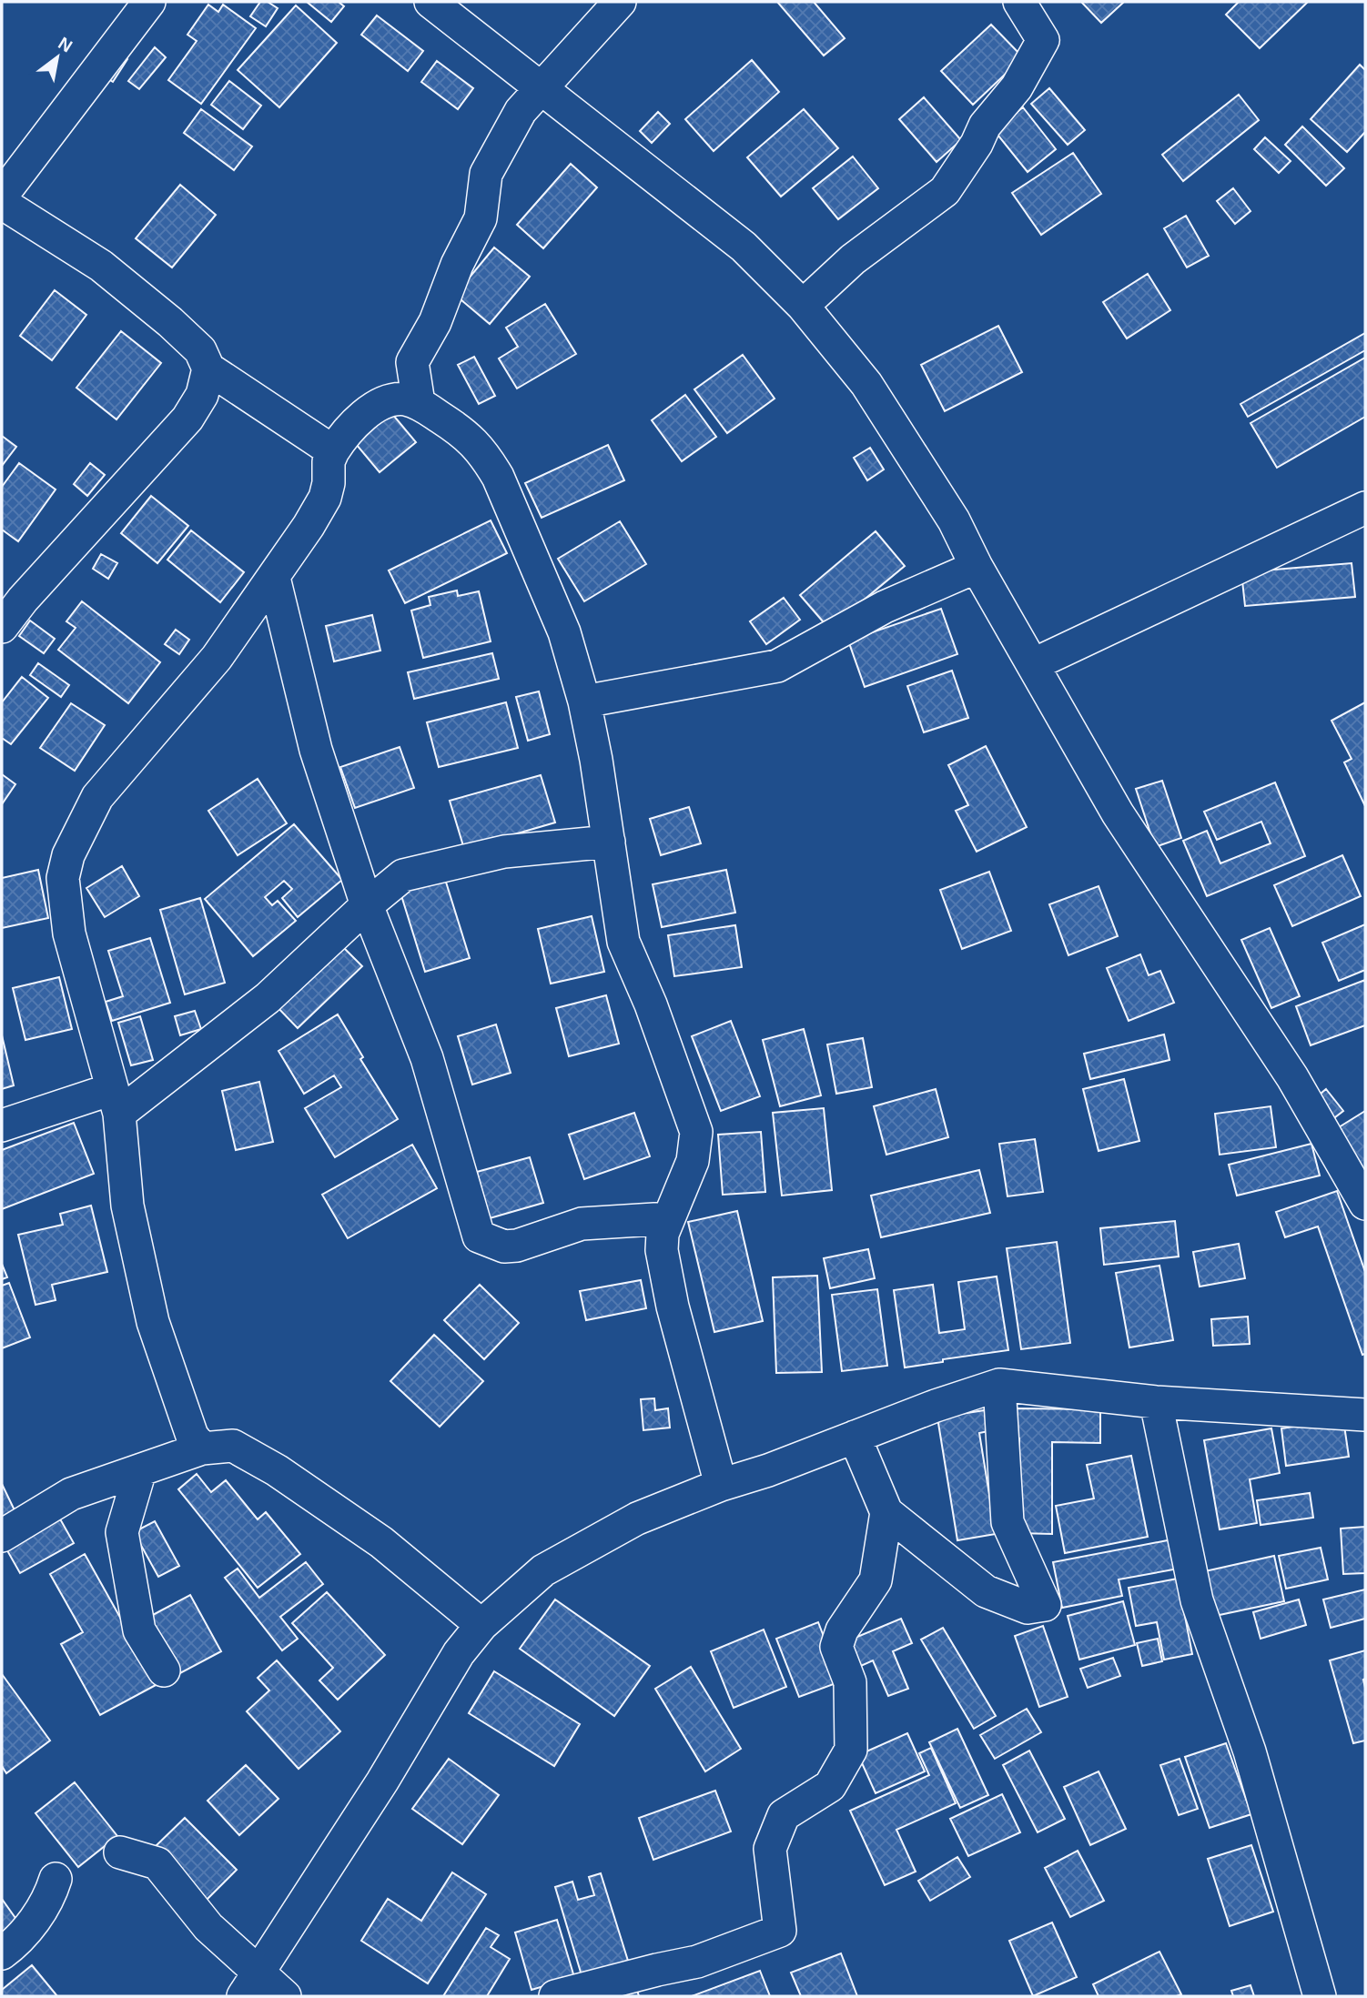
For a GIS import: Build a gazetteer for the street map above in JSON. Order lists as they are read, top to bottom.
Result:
{
  "north": "top right"
}
